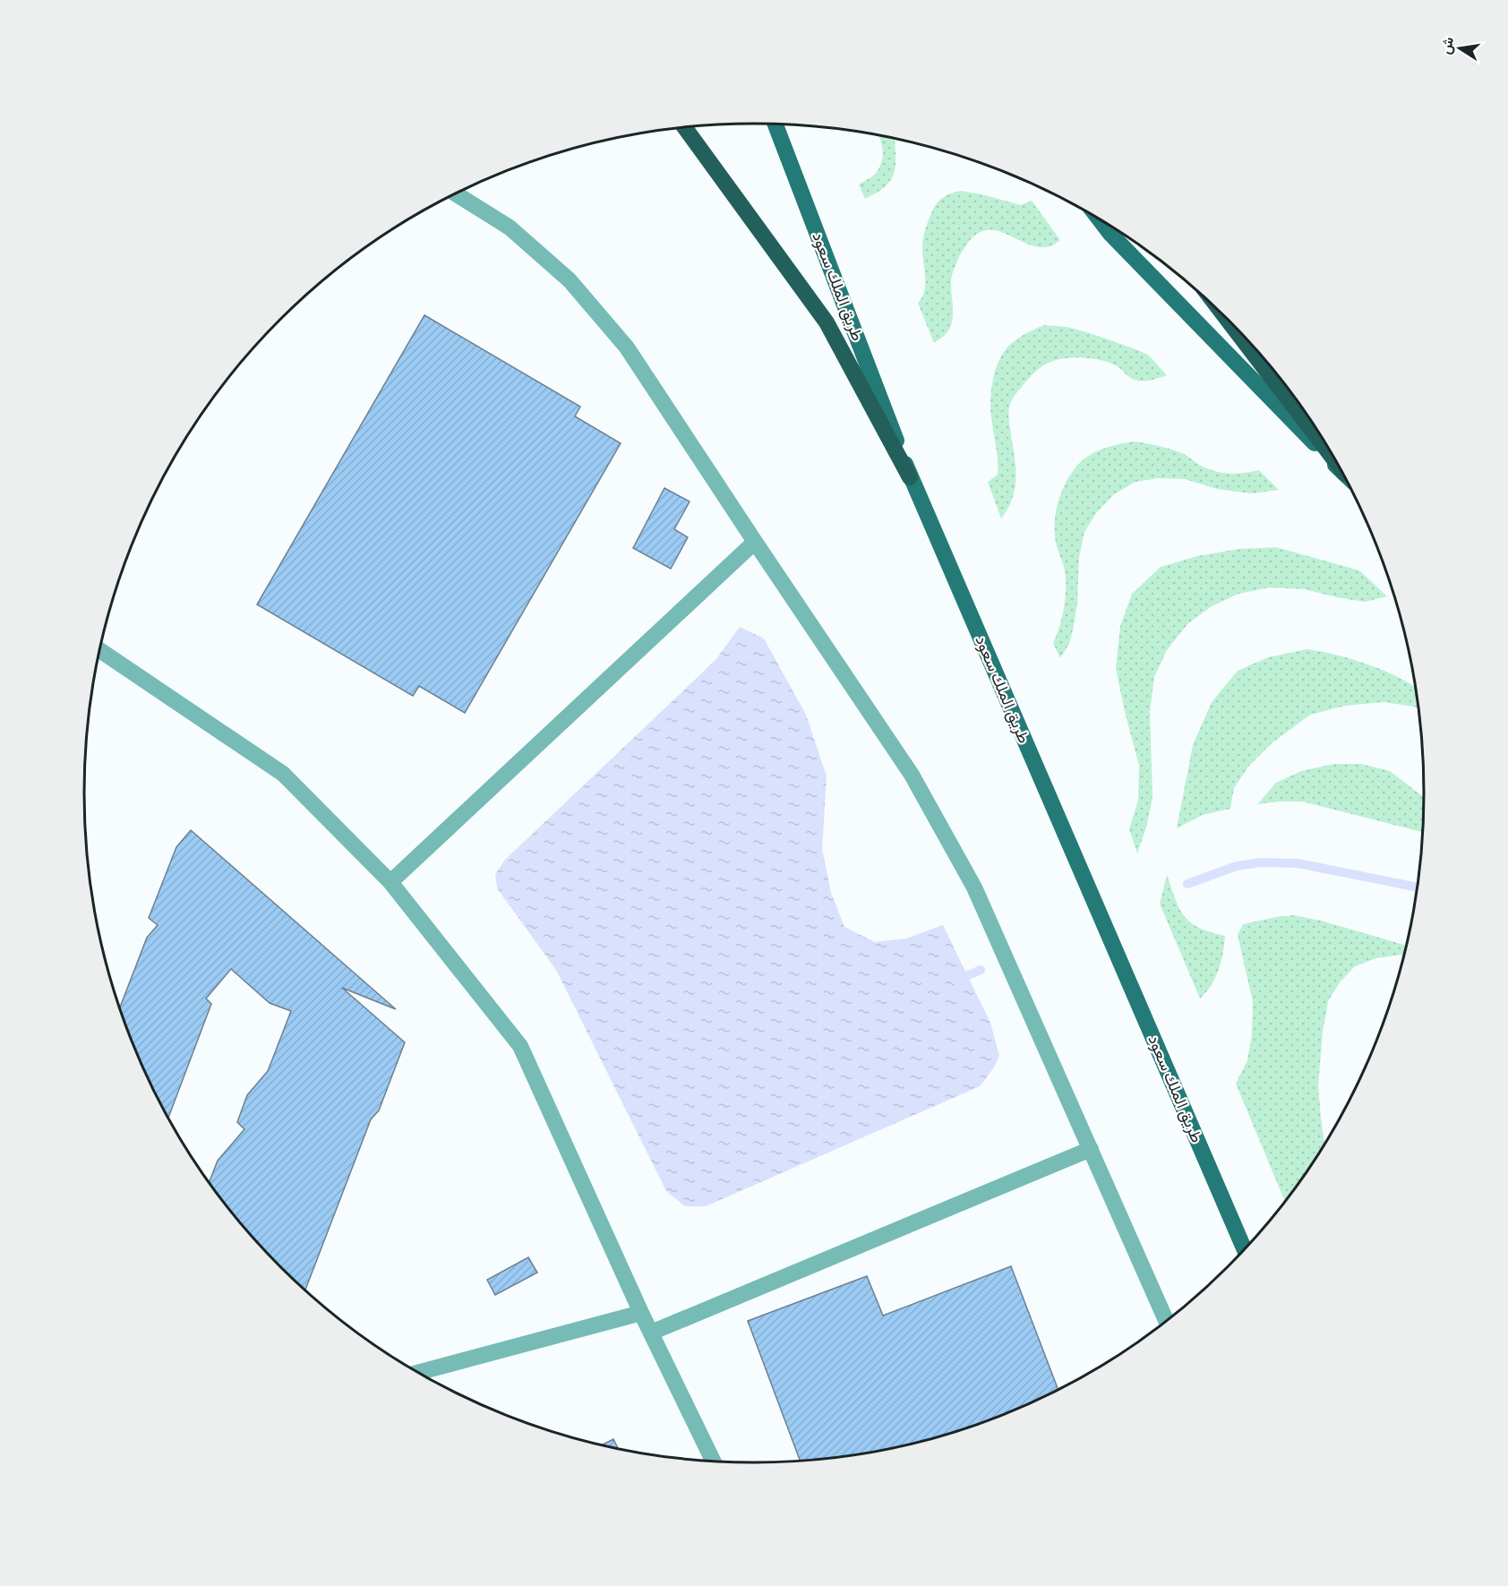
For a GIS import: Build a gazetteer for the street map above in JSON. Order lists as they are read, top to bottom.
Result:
{
  "streets": {
    "main road": ["طريق الملك سعود"]
  },
  "north": "left"
}
